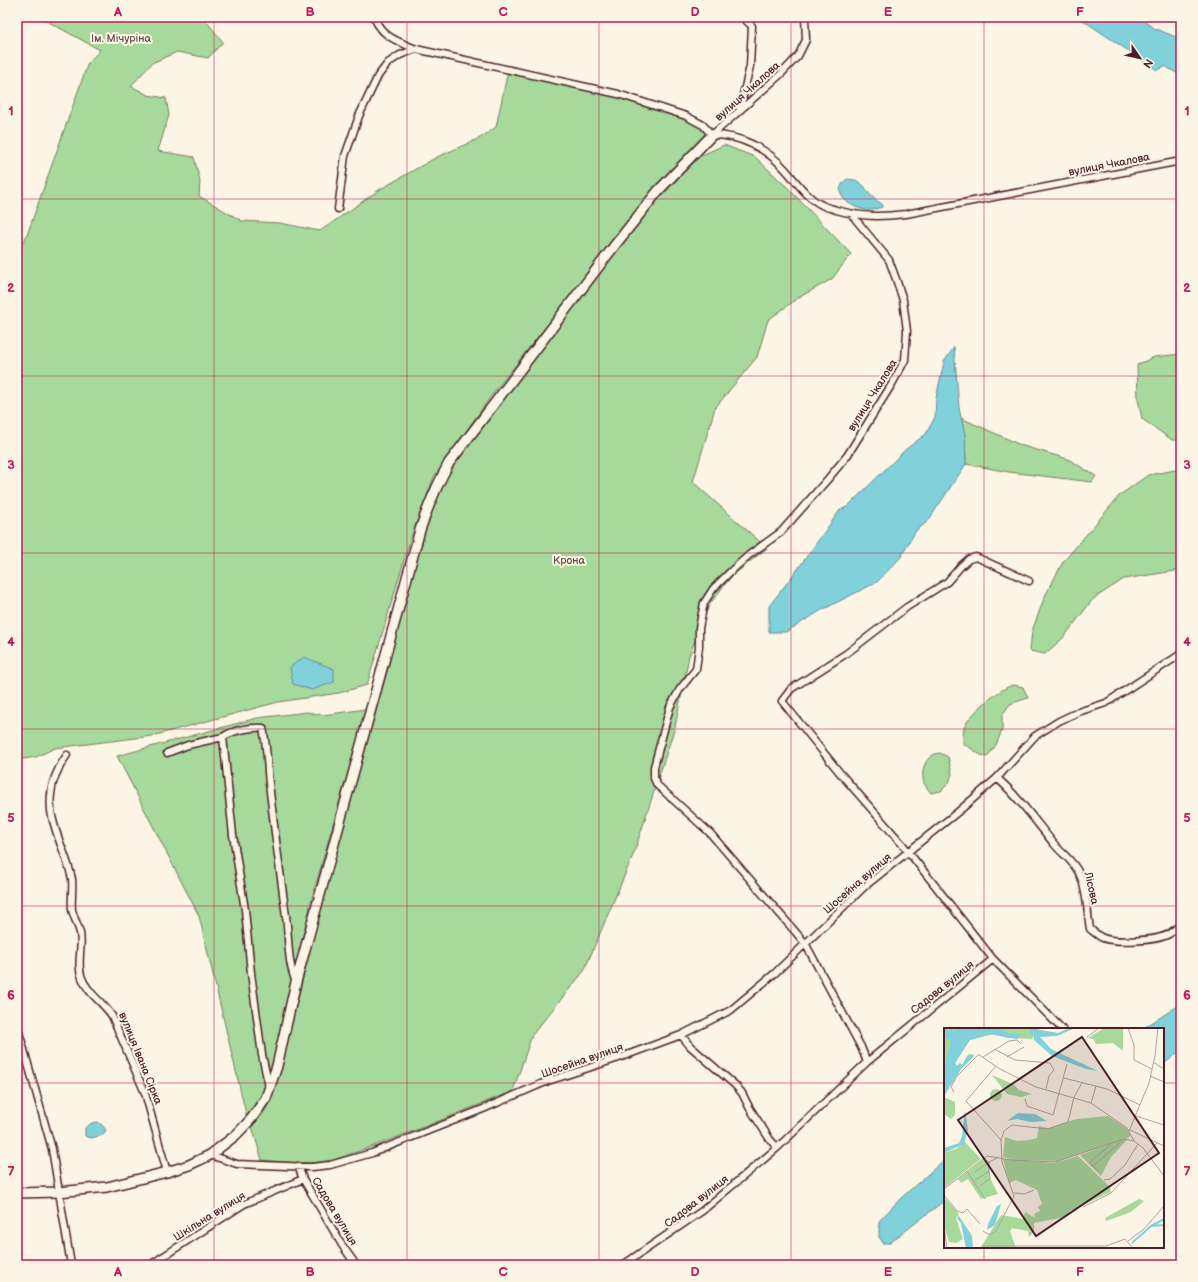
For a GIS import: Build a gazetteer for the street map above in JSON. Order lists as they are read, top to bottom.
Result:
{
  "streets": {
    "street": [
      "вулиця Чкалова",
      "Шосейна вулиця",
      "Лісова",
      "Садова вулиця",
      "вулиця Івана Сірка",
      "Шкільна вулиця"
    ]
  },
  "crossings": [
    ["вулиця Чкалова", "Шосейна вулиця"],
    ["Шосейна вулиця", "Лісова"],
    ["Шосейна вулиця", "Садова вулиця"],
    ["Садова вулиця", "Шкільна вулиця"]
  ],
  "parks": ["Ім. Мічуріна", "Крона"],
  "north": "bottom right",
  "grid": {
    "columns": [
      "A",
      "B",
      "C",
      "D",
      "E",
      "F"
    ],
    "rows": [
      "1",
      "2",
      "3",
      "4",
      "5",
      "6",
      "7"
    ]
  }
}
